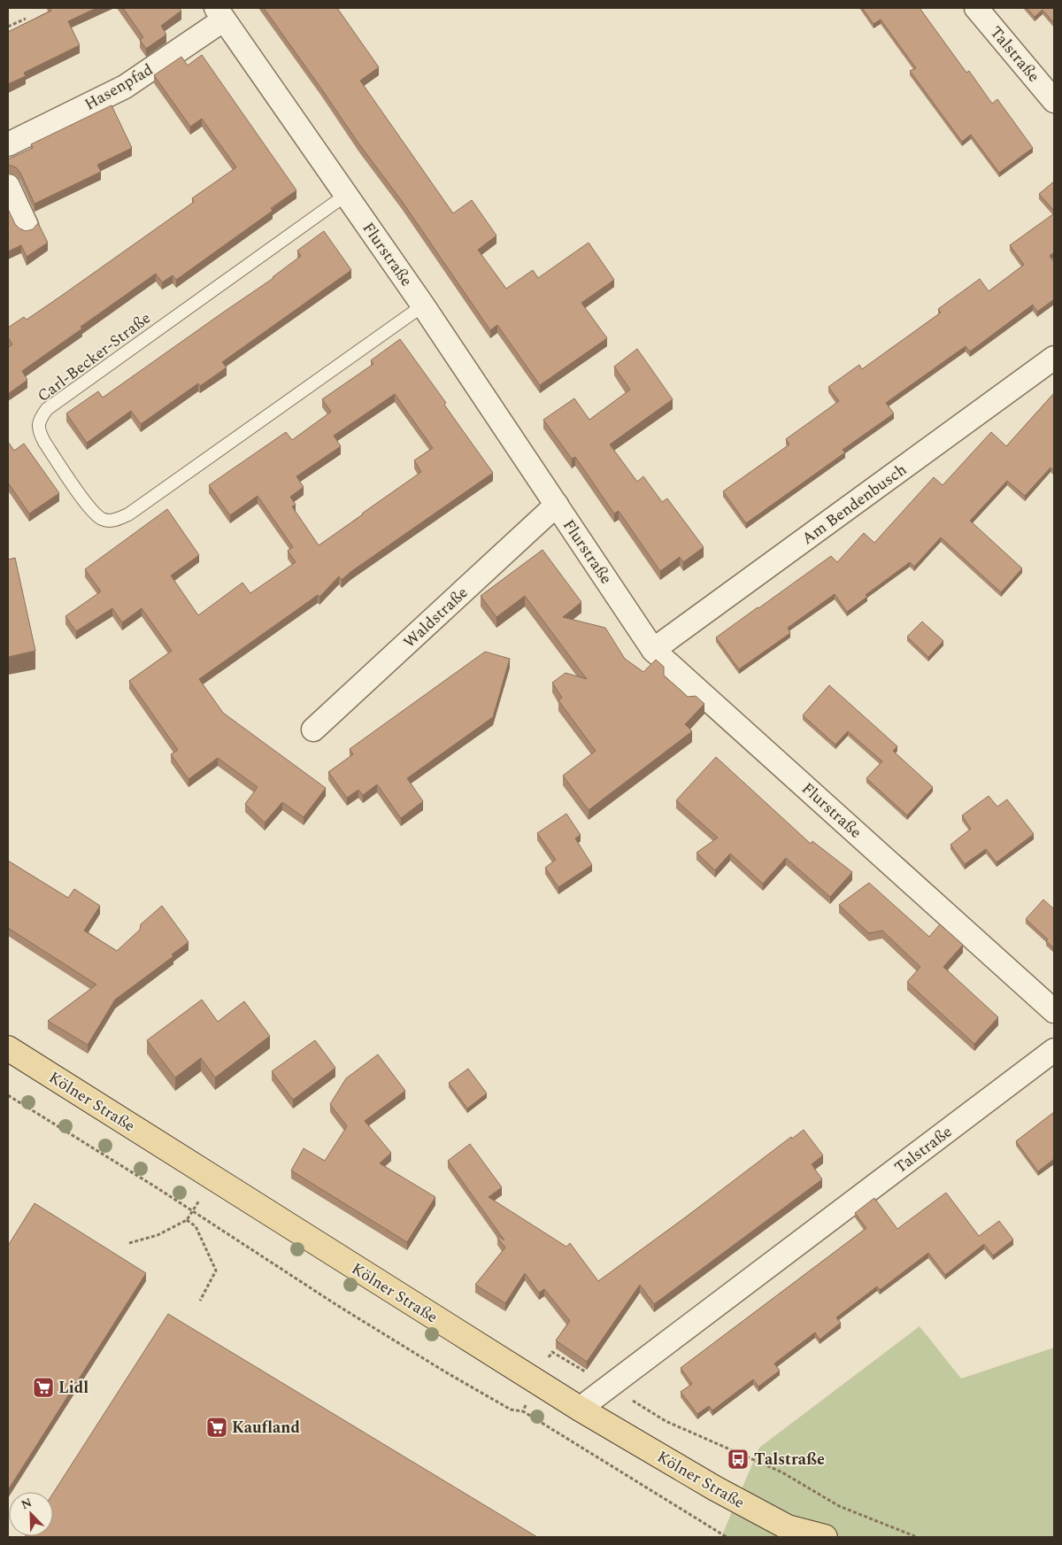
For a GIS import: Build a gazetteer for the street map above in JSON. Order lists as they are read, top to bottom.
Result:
{
  "streets": {
    "main road": ["Kölner Straße"],
    "street": [
      "Talstraße",
      "Hasenpfad",
      "Flurstraße",
      "Am Bendenbusch",
      "Waldstraße"
    ],
    "lane": ["Carl-Becker-Straße"]
  },
  "crossings": [
    ["Talstraße", "Kölner Straße"],
    ["Hasenpfad", "Flurstraße"],
    ["Flurstraße", "Carl-Becker-Straße"],
    ["Flurstraße", "Am Bendenbusch"],
    ["Flurstraße", "Waldstraße"]
  ],
  "places": {
    "supermarket": ["Lidl", "Kaufland"],
    "bus stop": ["Talstraße"]
  },
  "north": "top left"
}
